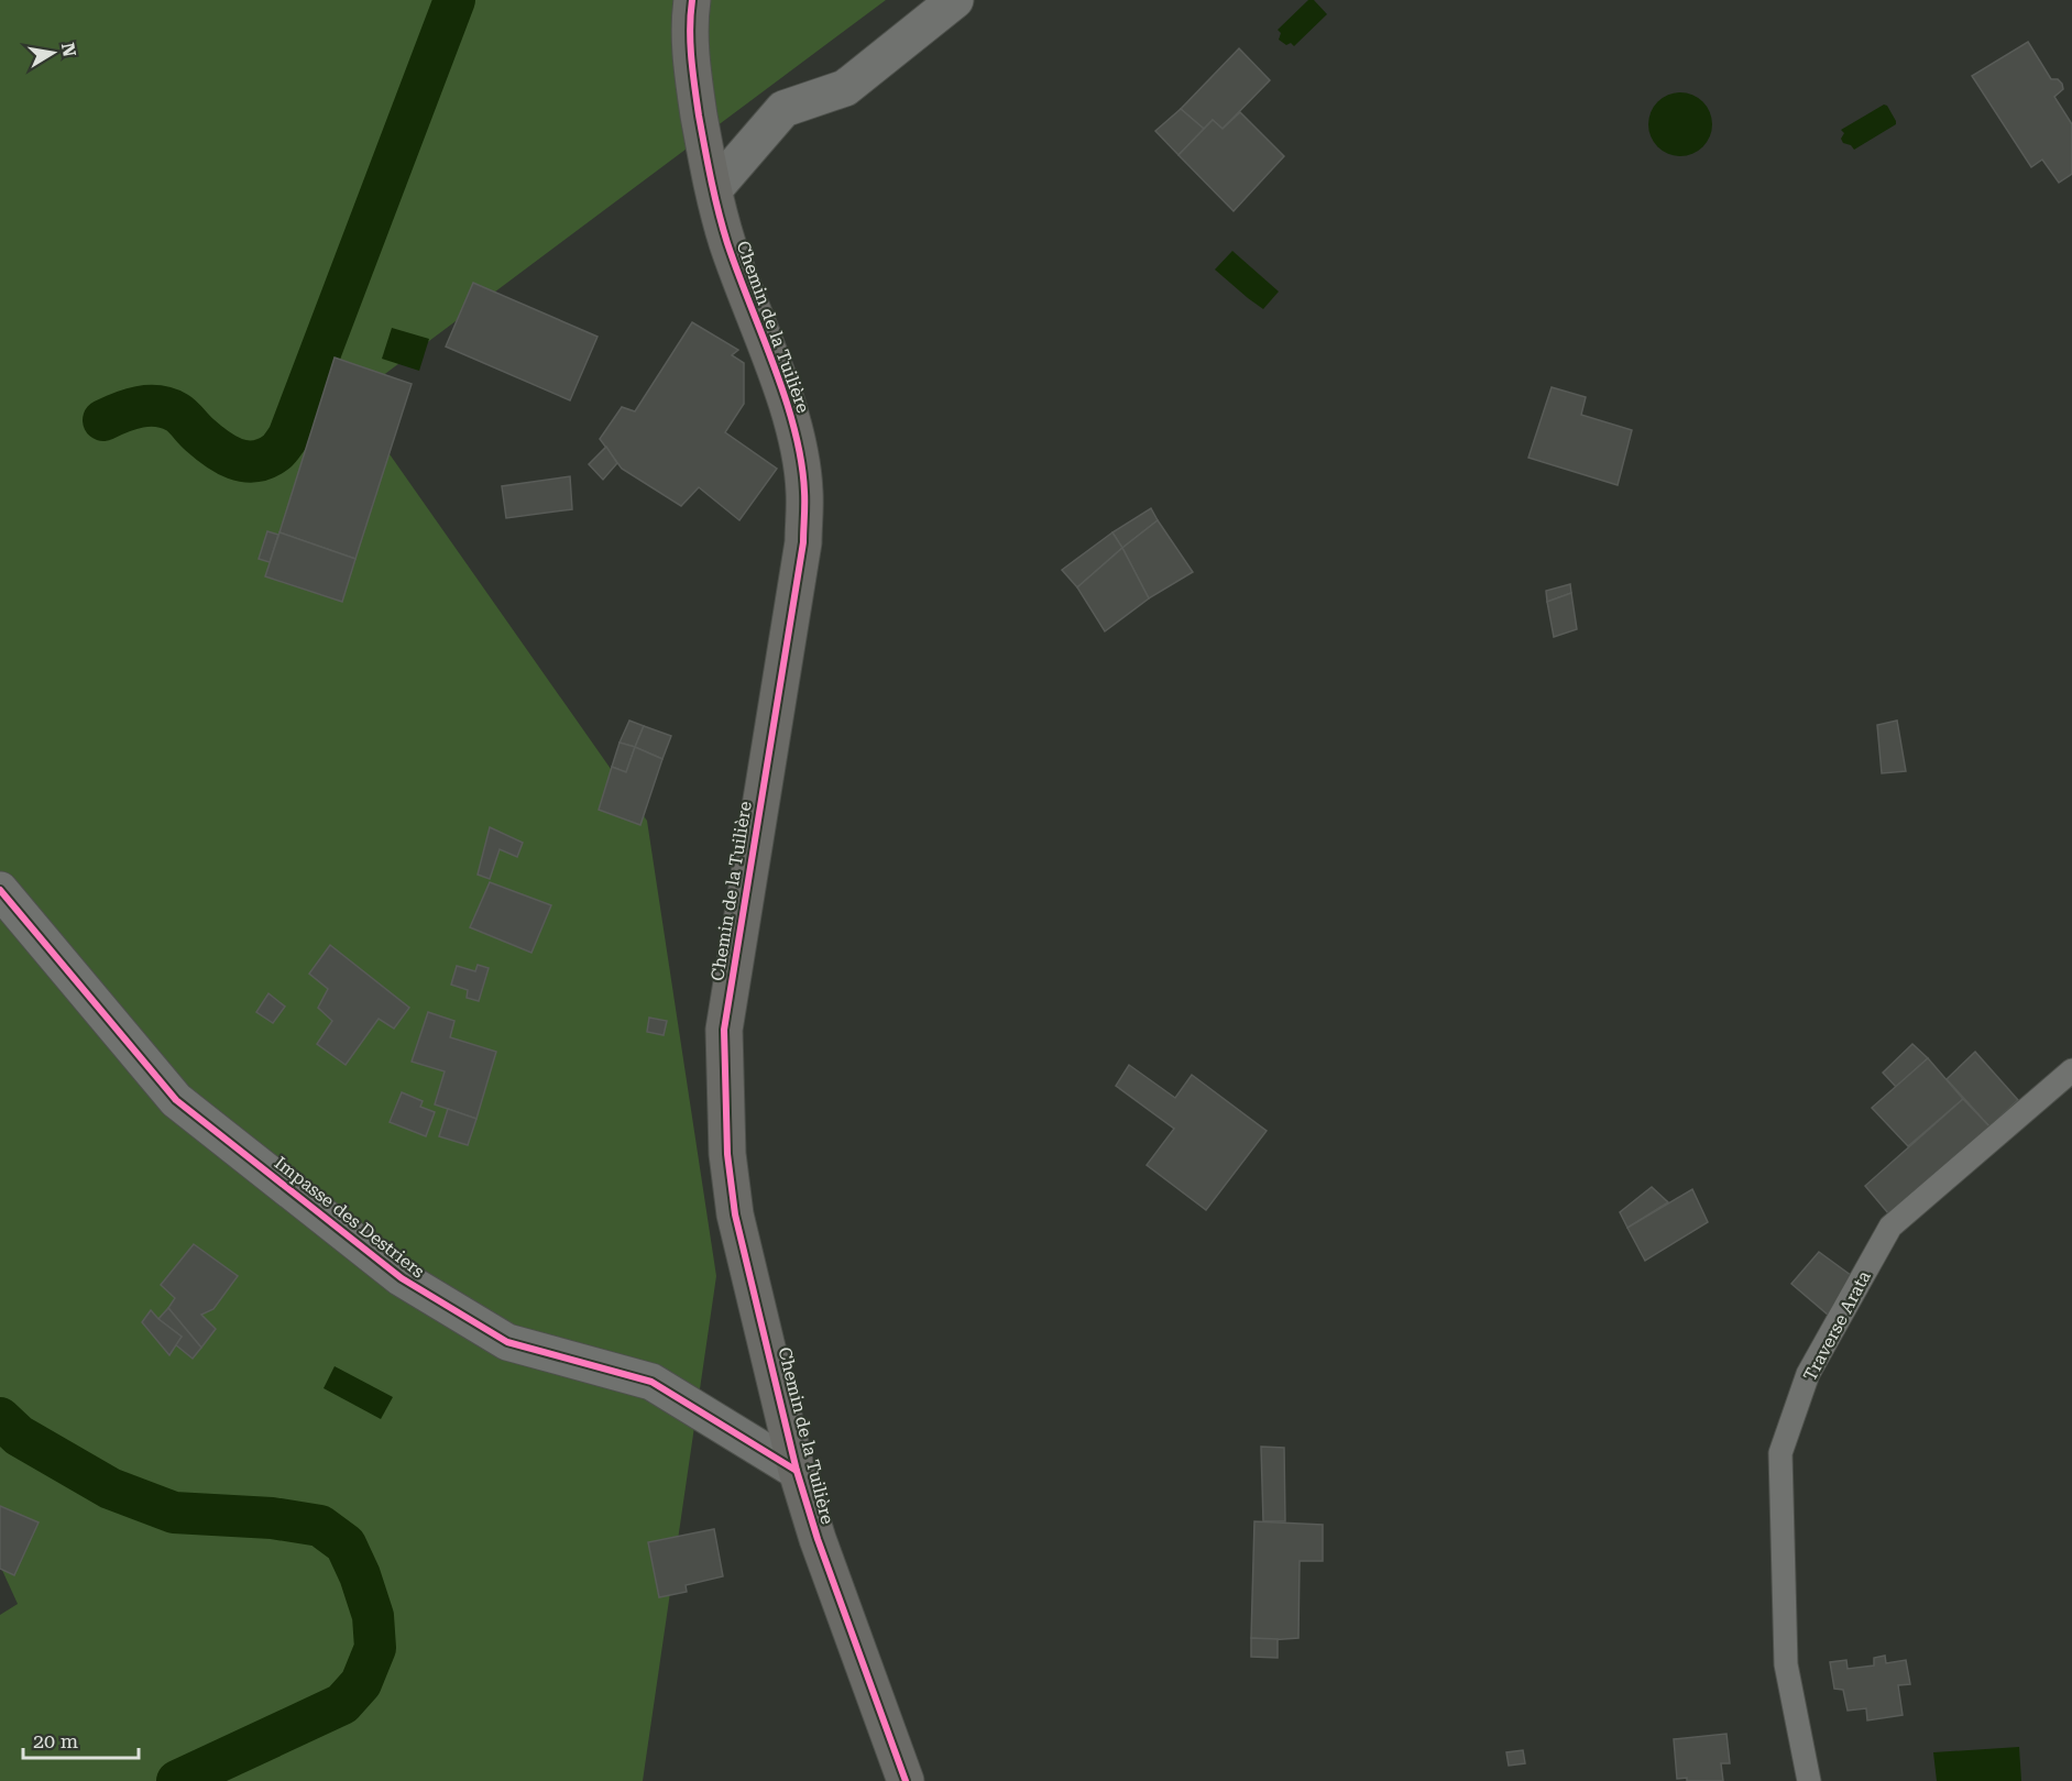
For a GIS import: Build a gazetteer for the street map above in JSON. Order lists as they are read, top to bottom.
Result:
{
  "streets": {
    "street": ["Chemin de la Tuilière", "Impasse des Destriers"],
    "lane": ["Traverse Arata"]
  },
  "crossings": [
    ["Chemin de la Tuilière", "Impasse des Destriers"]
  ],
  "scale_bar": "20 m",
  "north": "right"
}
